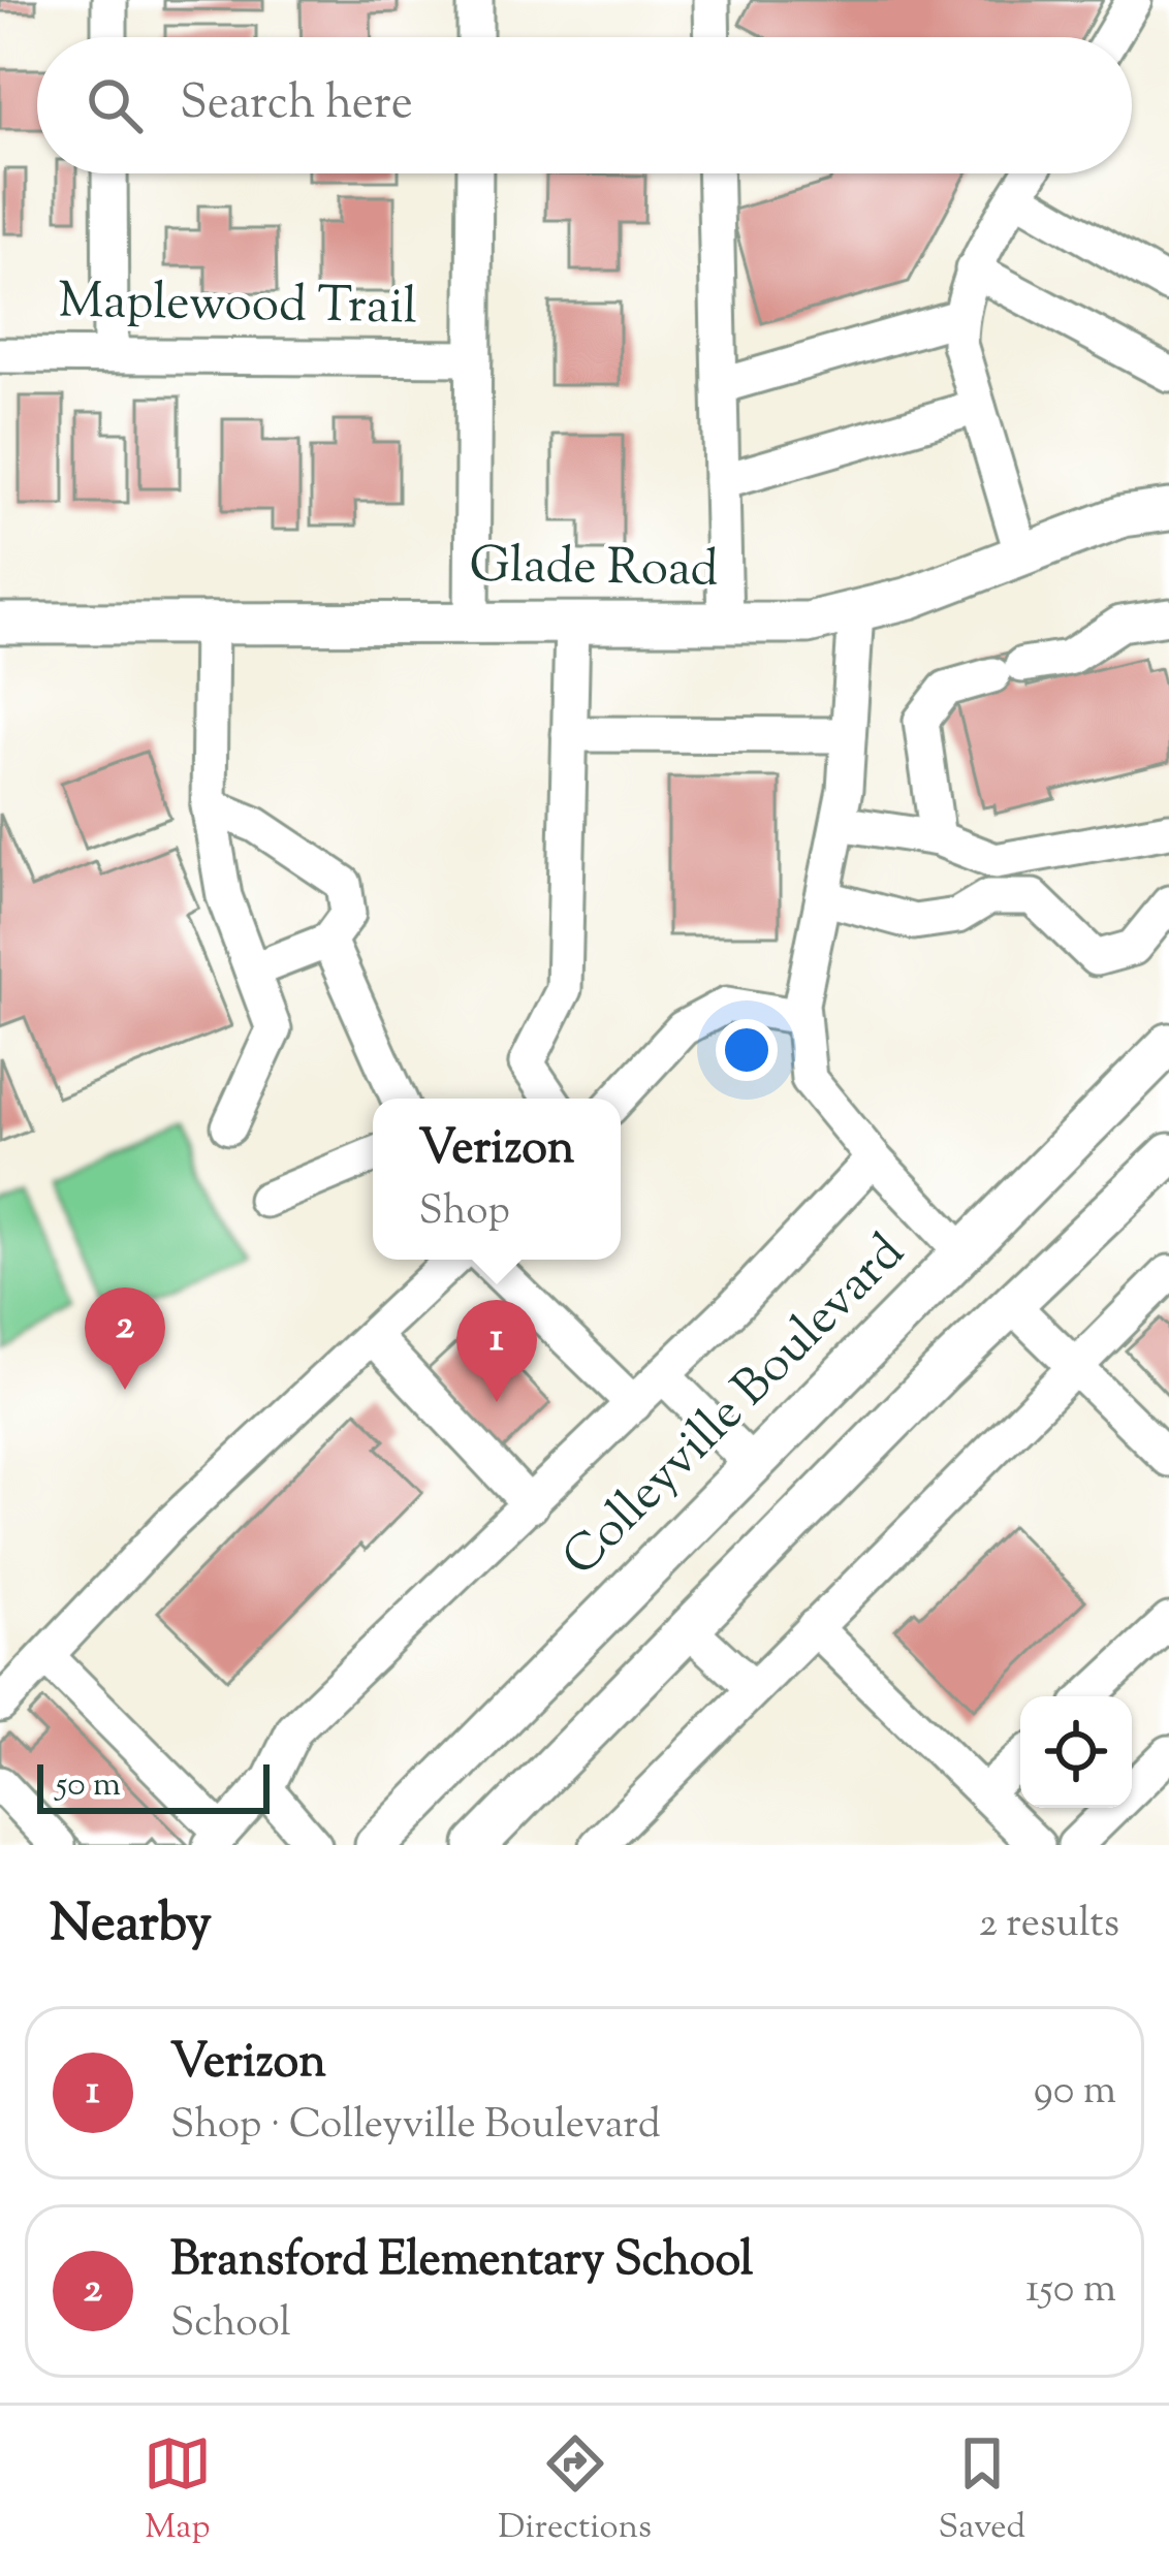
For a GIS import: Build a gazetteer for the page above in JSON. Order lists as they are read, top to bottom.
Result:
{
  "streets": {
    "main road": ["Glade Road", "Colleyville Boulevard"],
    "street": ["Maplewood Trail"]
  },
  "scale_bar": "50 m",
  "page": {
    "search": "Search here",
    "popup": ["Verizon", "Shop"],
    "pins": ["2", "1"],
    "scale": "50 m",
    "heading": ["Nearby", "2 results"],
    "list": [
      {
        "mark": "1",
        "name": "Verizon",
        "note": "Shop · Colleyville Boulevard",
        "value": "90 m"
      },
      {
        "mark": "2",
        "name": "Bransford Elementary School",
        "note": "School",
        "value": "150 m"
      }
    ],
    "nav": ["Map", "Directions", "Saved"]
  }
}
